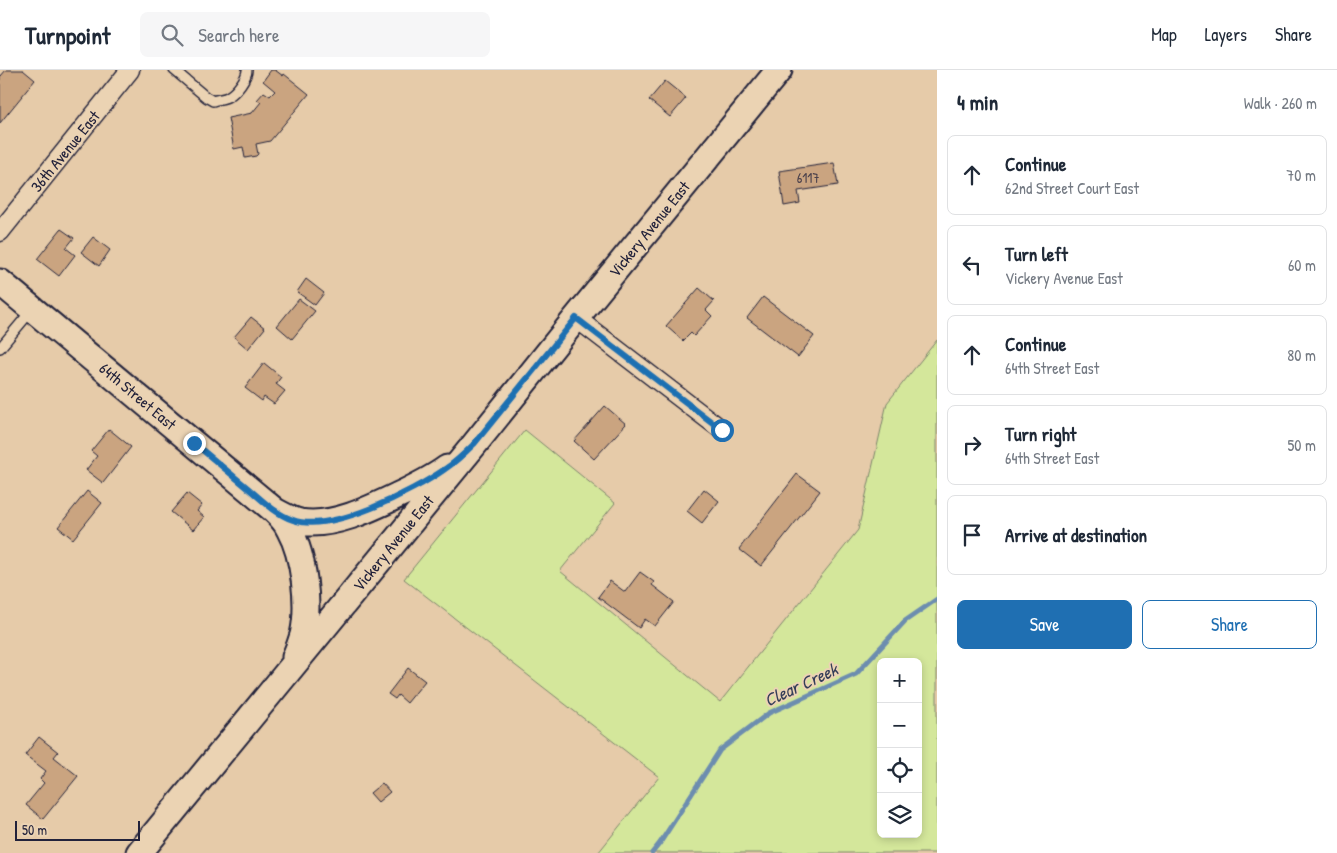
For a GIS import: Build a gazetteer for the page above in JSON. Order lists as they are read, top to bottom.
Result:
{
  "streets": {
    "street": ["36th Avenue East", "Vickery Avenue East", "64th Street East"]
  },
  "crossings": [
    ["Vickery Avenue East", "64th Street East"]
  ],
  "water": ["Clear Creek"],
  "house_numbers": ["6117"],
  "scale_bar": "50 m",
  "page": {
    "header": "Turnpoint",
    "search": "Search here",
    "nav": ["Map", "Layers", "Share"],
    "heading": ["4 min", "Walk · 260 m"],
    "list": [
      ["Continue", "62nd Street Court East", "70 m"],
      ["Turn left", "Vickery Avenue East", "60 m"],
      ["Continue", "64th Street East", "80 m"],
      ["Turn right", "64th Street East", "50 m"],
      "Arrive at destination"
    ],
    "buttons": ["Save", "Share"],
    "map_buttons": ["+", "−"],
    "scale": "50 m"
  }
}
